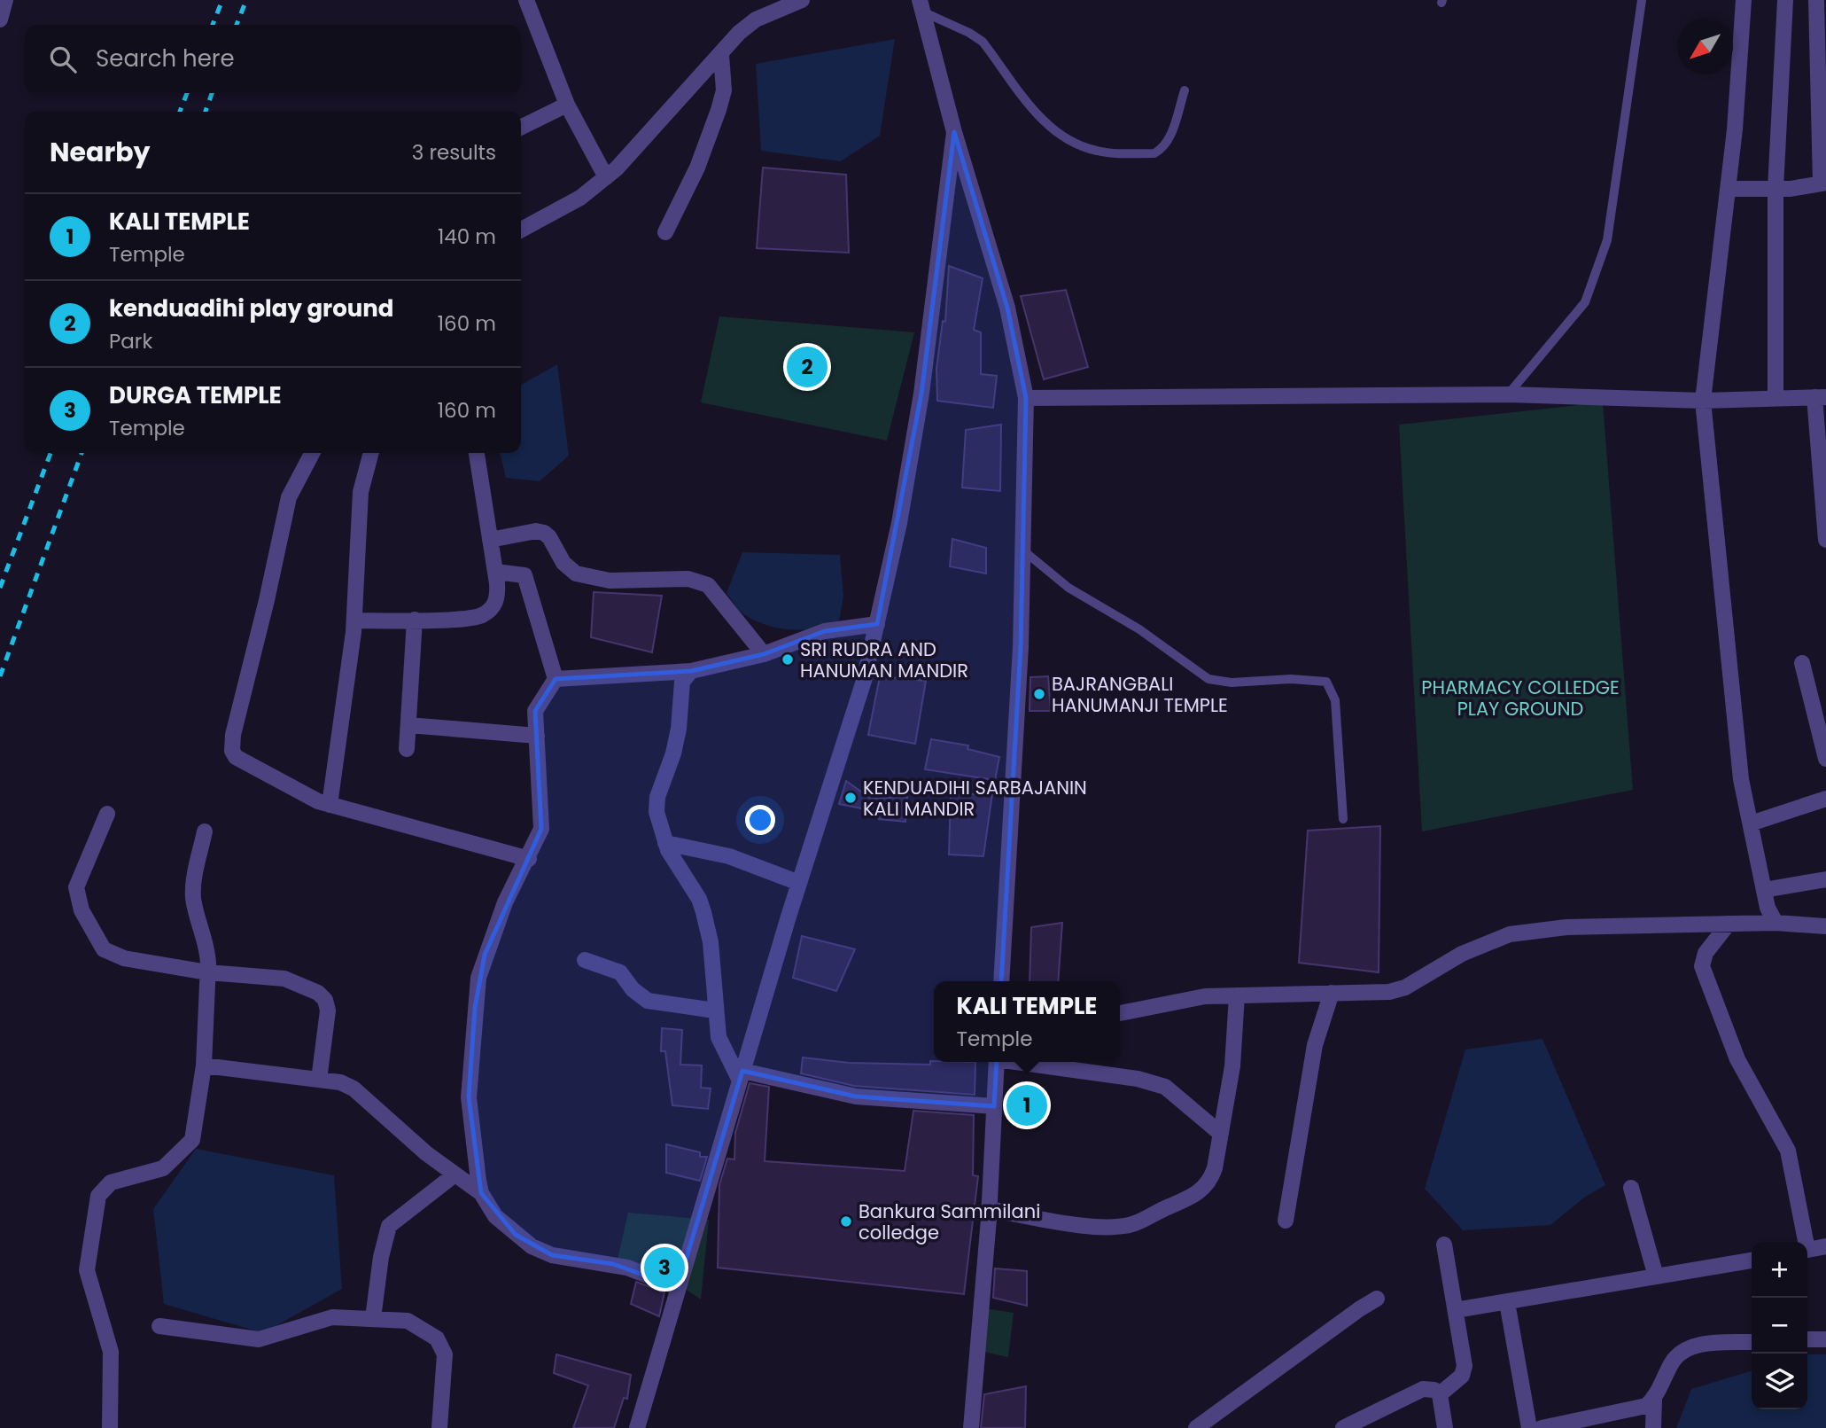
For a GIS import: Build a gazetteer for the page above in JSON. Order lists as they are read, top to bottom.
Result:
{
  "parks": ["PHARMACY COLLEDGE PLAY GROUND"],
  "places": [
    "SRI RUDRA AND HANUMAN MANDIR",
    "BAJRANGBALI HANUMANJI TEMPLE",
    "KENDUADIHI SARBAJANIN KALI MANDIR",
    "Bankura Sammilani colledge"
  ],
  "north": "bottom left",
  "page": {
    "search": "Search here",
    "heading": ["Nearby", "3 results"],
    "list": [
      {
        "mark": "1",
        "name": "KALI TEMPLE",
        "note": "Temple",
        "value": "140 m"
      },
      {
        "mark": "2",
        "name": "kenduadihi play ground",
        "note": "Park",
        "value": "160 m"
      },
      {
        "mark": "3",
        "name": "DURGA TEMPLE",
        "note": "Temple",
        "value": "160 m"
      }
    ],
    "pins": ["2", "1", "3"],
    "popup": ["KALI TEMPLE", "Temple"],
    "map_buttons": ["+", "−"]
  }
}
